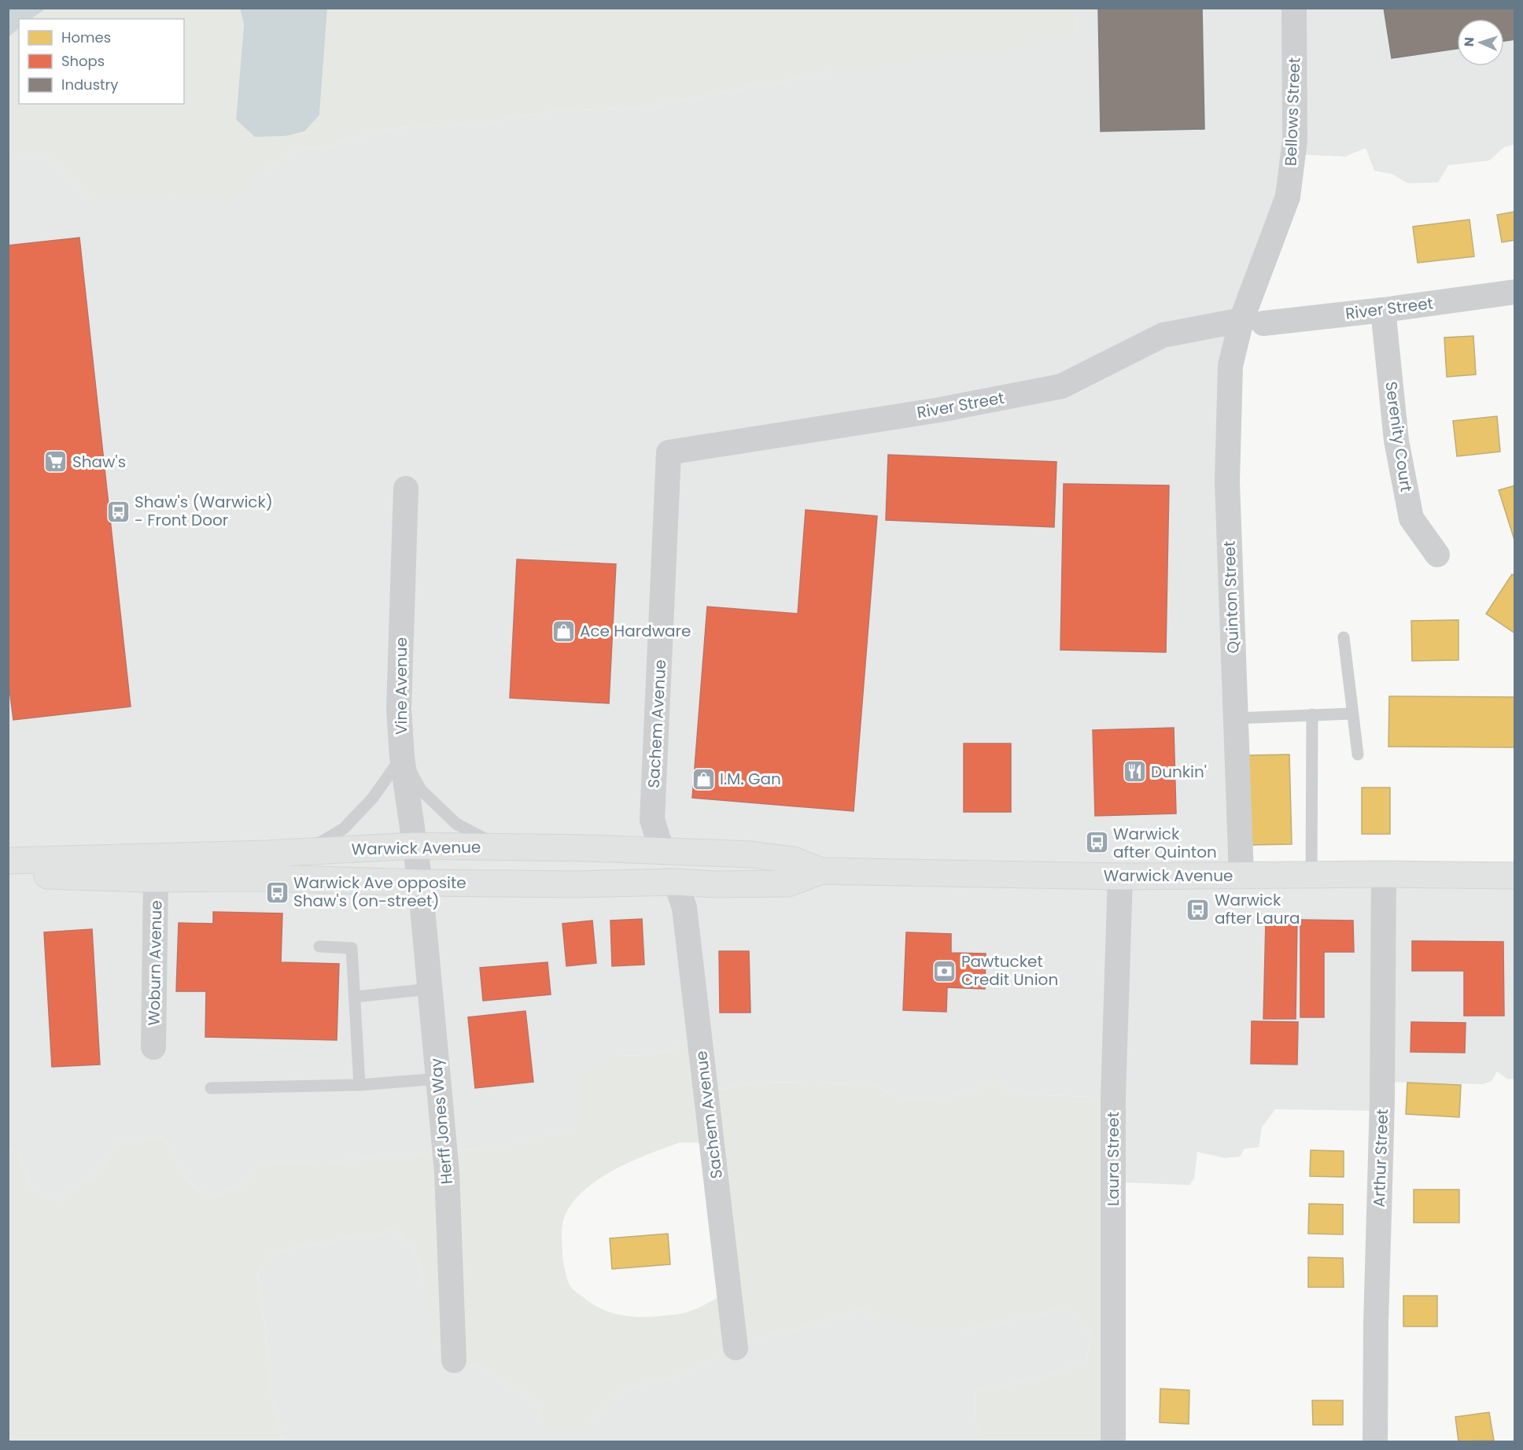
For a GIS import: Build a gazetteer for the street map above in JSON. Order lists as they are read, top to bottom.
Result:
{
  "streets": {
    "main road": ["Warwick Avenue"],
    "street": [
      "Bellows Street",
      "River Street",
      "Serenity Court",
      "Quinton Street",
      "Vine Avenue",
      "Sachem Avenue",
      "Woburn Avenue",
      "Herff Jones Way",
      "Arthur Street",
      "Laura Street"
    ]
  },
  "crossings": [
    ["Bellows Street", "River Street"],
    ["Bellows Street", "Quinton Street"],
    ["River Street", "Serenity Court"],
    ["River Street", "Quinton Street"],
    ["River Street", "Sachem Avenue"],
    ["Quinton Street", "Warwick Avenue"],
    ["Vine Avenue", "Warwick Avenue"],
    ["Vine Avenue", "Herff Jones Way"],
    ["Sachem Avenue", "Warwick Avenue"],
    ["Warwick Avenue", "Woburn Avenue"],
    ["Warwick Avenue", "Herff Jones Way"],
    ["Warwick Avenue", "Arthur Street"],
    ["Warwick Avenue", "Laura Street"]
  ],
  "places": {
    "supermarket": ["Shaw's"],
    "bus stop": [
      "Shaw's (Warwick) - Front Door",
      "Warwick after Quinton",
      "Warwick Ave opposite Shaw's (on-street)",
      "Warwick after Laura"
    ],
    "shop": ["Ace Hardware", "I.M. Gan"],
    "restaurant": ["Dunkin'"],
    "bank": ["Pawtucket Credit Union"]
  },
  "legend": ["Homes", "Shops", "Industry"],
  "north": "left"
}
